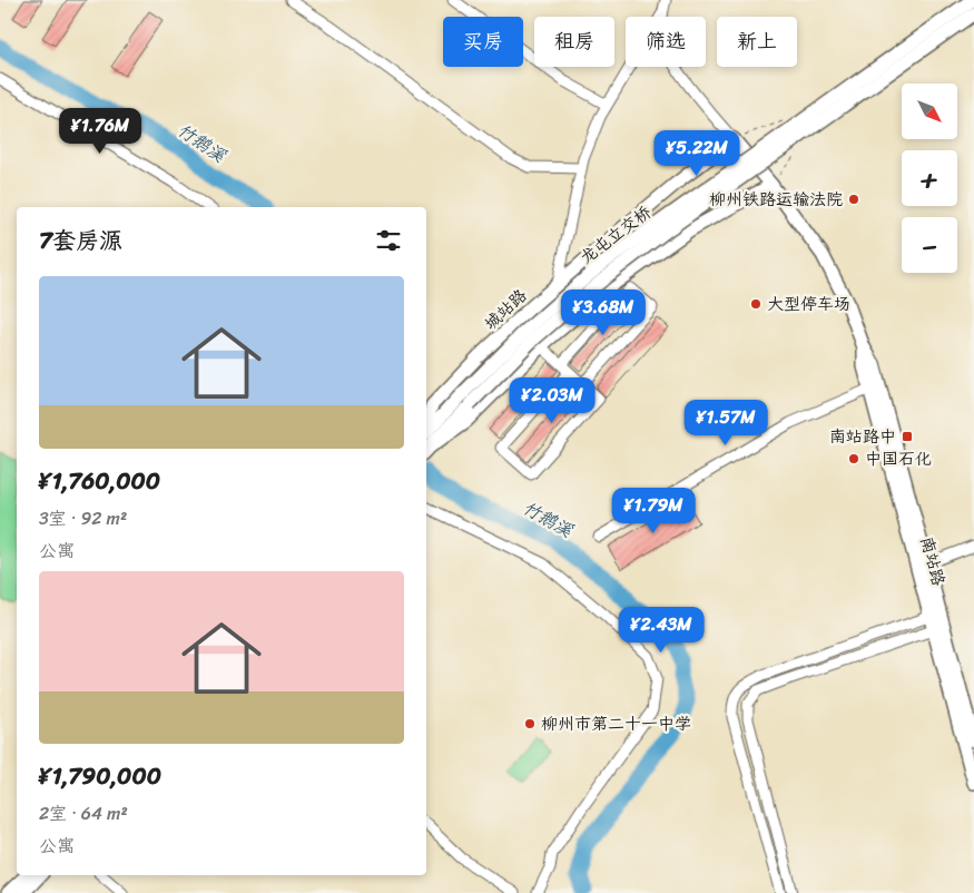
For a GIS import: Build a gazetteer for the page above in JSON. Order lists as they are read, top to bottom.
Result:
{
  "streets": {
    "main road": ["龙屯立交桥", "城站路", "南站路"]
  },
  "crossings": [
    ["城站路", "南站路"]
  ],
  "water": ["竹鹅溪"],
  "places": {
    "other": [
      "柳州铁路运输法院",
      "大型停车场",
      "中国石化",
      "柳州市第二十一中学"
    ],
    "transit": ["南站路中"]
  },
  "north": "bottom right",
  "page": {
    "chip": [
      "买房",
      "租房",
      "筛选",
      "新上"
    ],
    "map_buttons": ["+", "−"],
    "price": [
      "¥1.76M",
      "¥5.22M",
      "¥3.68M",
      "¥2.03M",
      "¥1.57M",
      "¥1.79M",
      "¥2.43M"
    ],
    "heading": "7套房源",
    "list": [
      {
        "name": "¥1,760,000",
        "note": "3室 · 92 m² · 公寓"
      },
      {
        "name": "¥1,790,000",
        "note": "2室 · 64 m² · 公寓"
      }
    ]
  }
}
